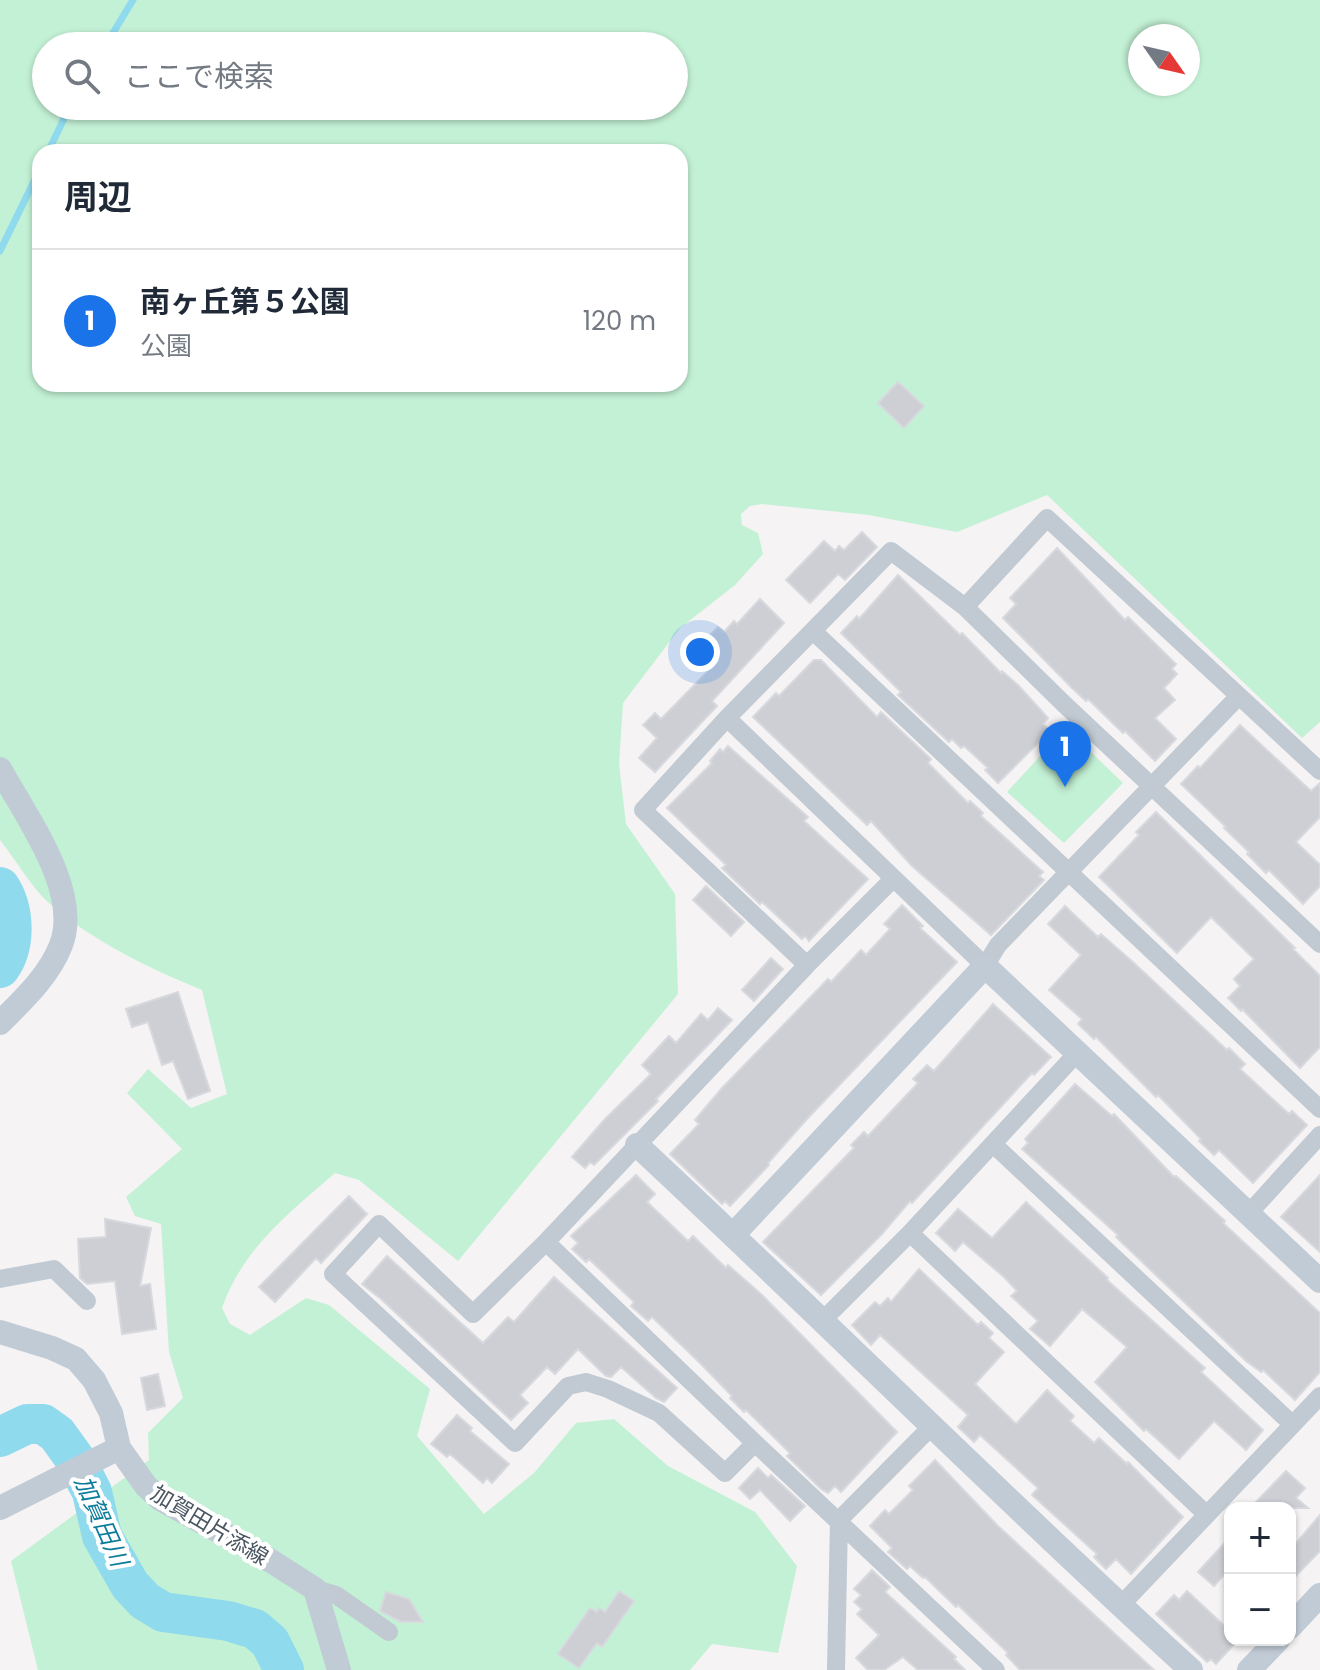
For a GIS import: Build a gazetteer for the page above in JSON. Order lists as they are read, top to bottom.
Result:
{
  "streets": {
    "street": ["加賀田片添線"]
  },
  "water": ["加賀田川"],
  "north": "bottom right",
  "page": {
    "search": "ここで検索",
    "heading": "周辺",
    "list": [
      {
        "mark": "1",
        "name": "南ヶ丘第５公園",
        "note": "公園",
        "value": "120 m"
      }
    ],
    "pins": "1",
    "map_buttons": ["+", "−"]
  }
}
